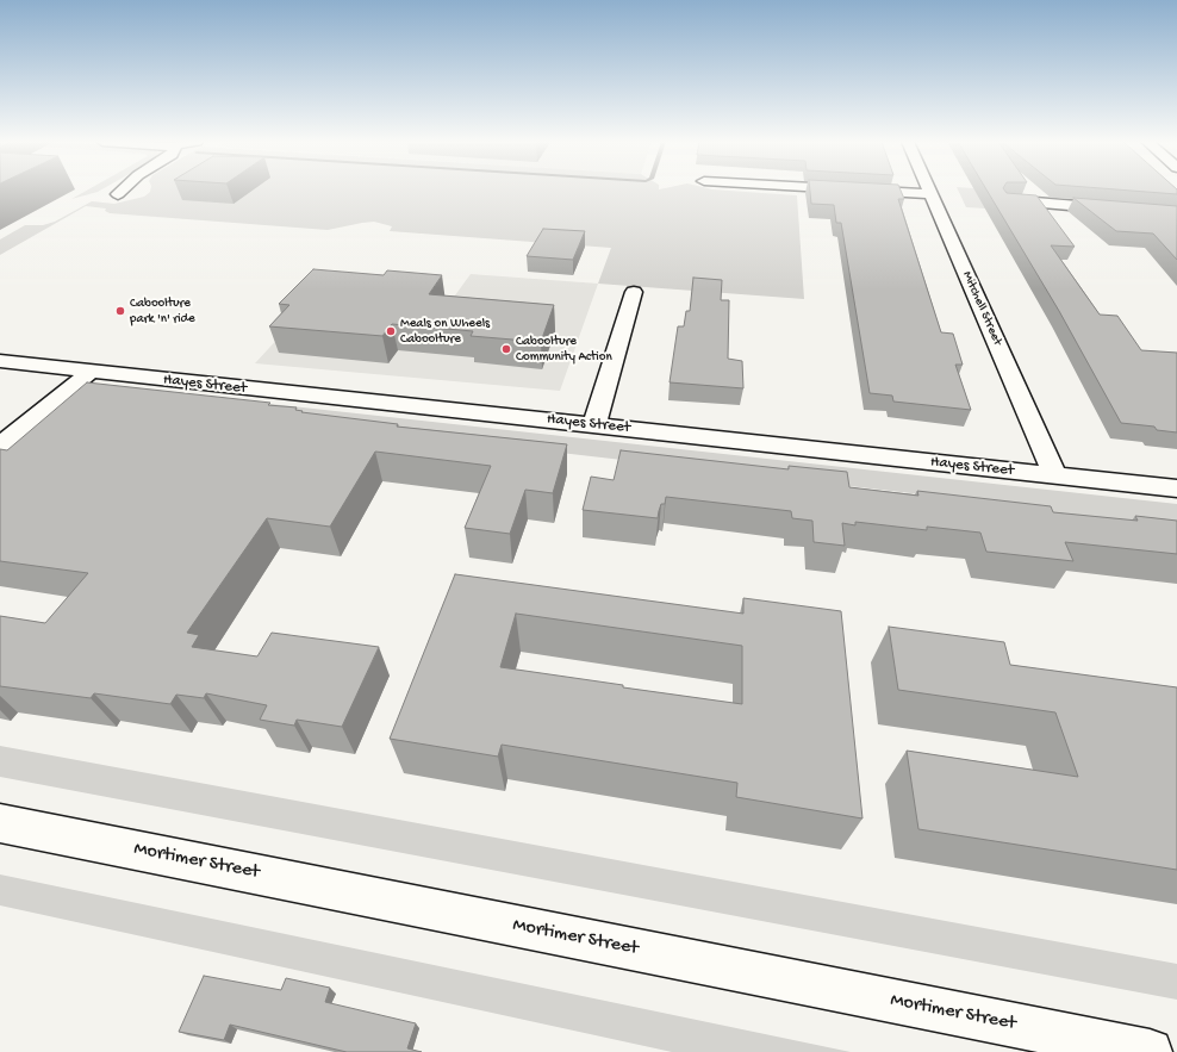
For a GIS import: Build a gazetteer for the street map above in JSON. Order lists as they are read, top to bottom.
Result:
{
  "streets": {
    "street": ["Mitchell Street", "Hayes Street", "Mortimer Street"]
  },
  "crossings": [
    ["Mitchell Street", "Hayes Street"]
  ],
  "places": ["Caboolture park 'n' ride", "Meals on Wheels Caboolture", "Caboolture Community Action"]
}
